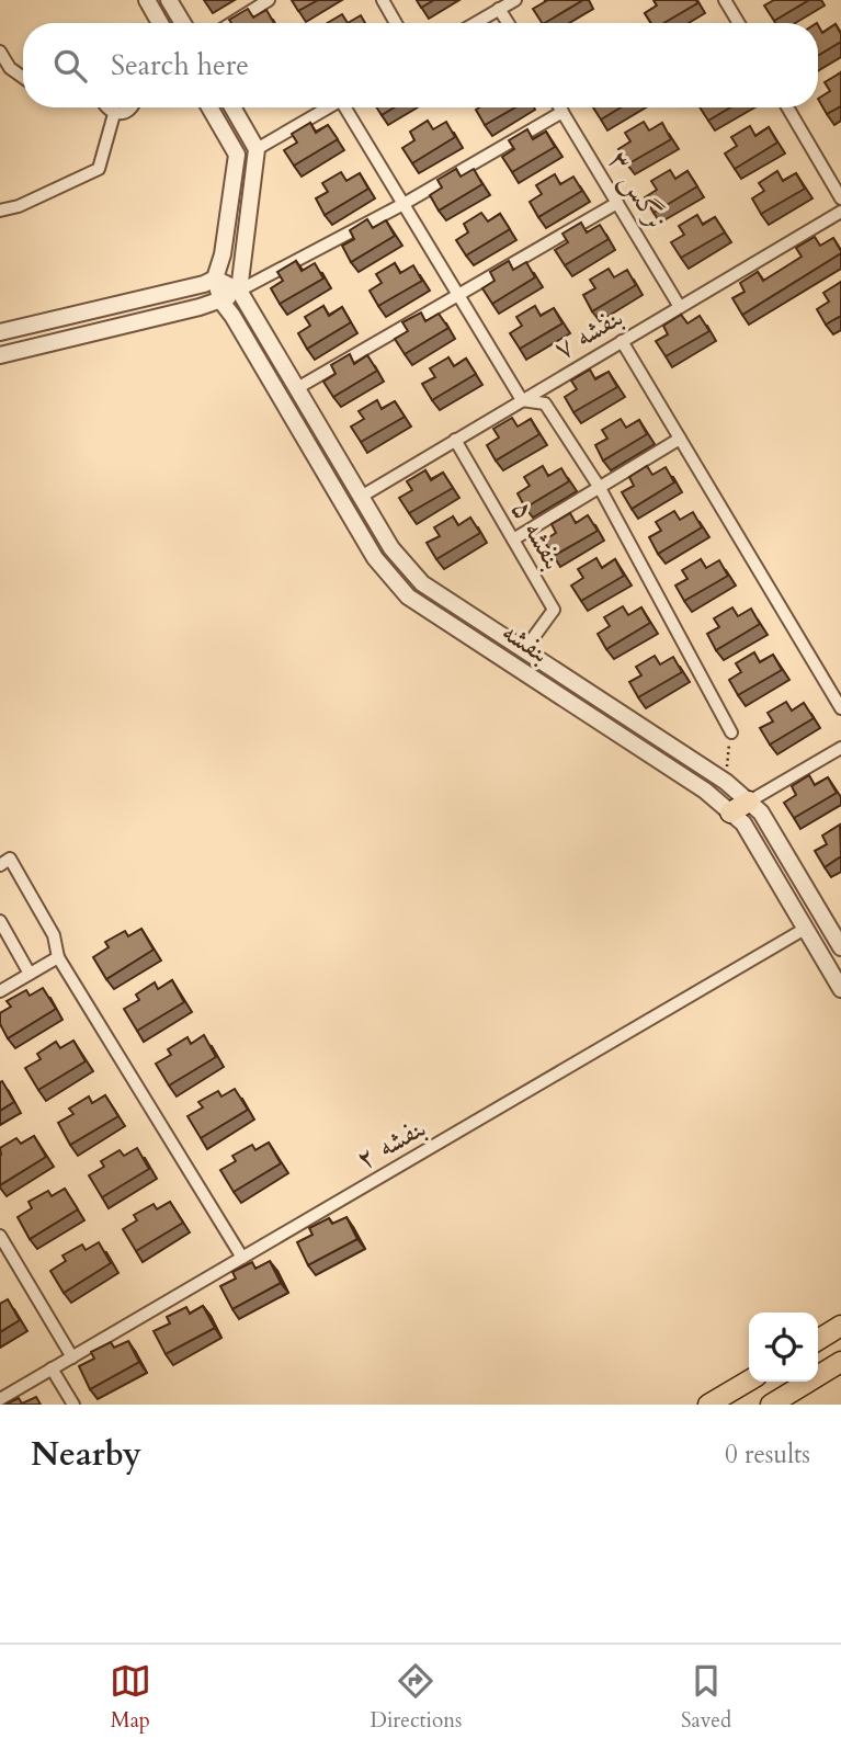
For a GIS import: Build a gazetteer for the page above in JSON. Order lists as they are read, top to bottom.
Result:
{
  "streets": {
    "street": [
      "نرگس ۳",
      "بنفشه ۷",
      "بنفشه ۵",
      "بنفشه",
      "بنفشه ۲"
    ]
  },
  "crossings": [
    ["نرگس ۳", "بنفشه ۷"],
    ["بنفشه ۷", "بنفشه ۵"],
    ["بنفشه ۷", "بنفشه"],
    ["بنفشه ۵", "بنفشه"],
    ["بنفشه", "بنفشه ۲"]
  ],
  "page": {
    "search": "Search here",
    "heading": ["Nearby", "0 results"],
    "nav": ["Map", "Directions", "Saved"]
  }
}
